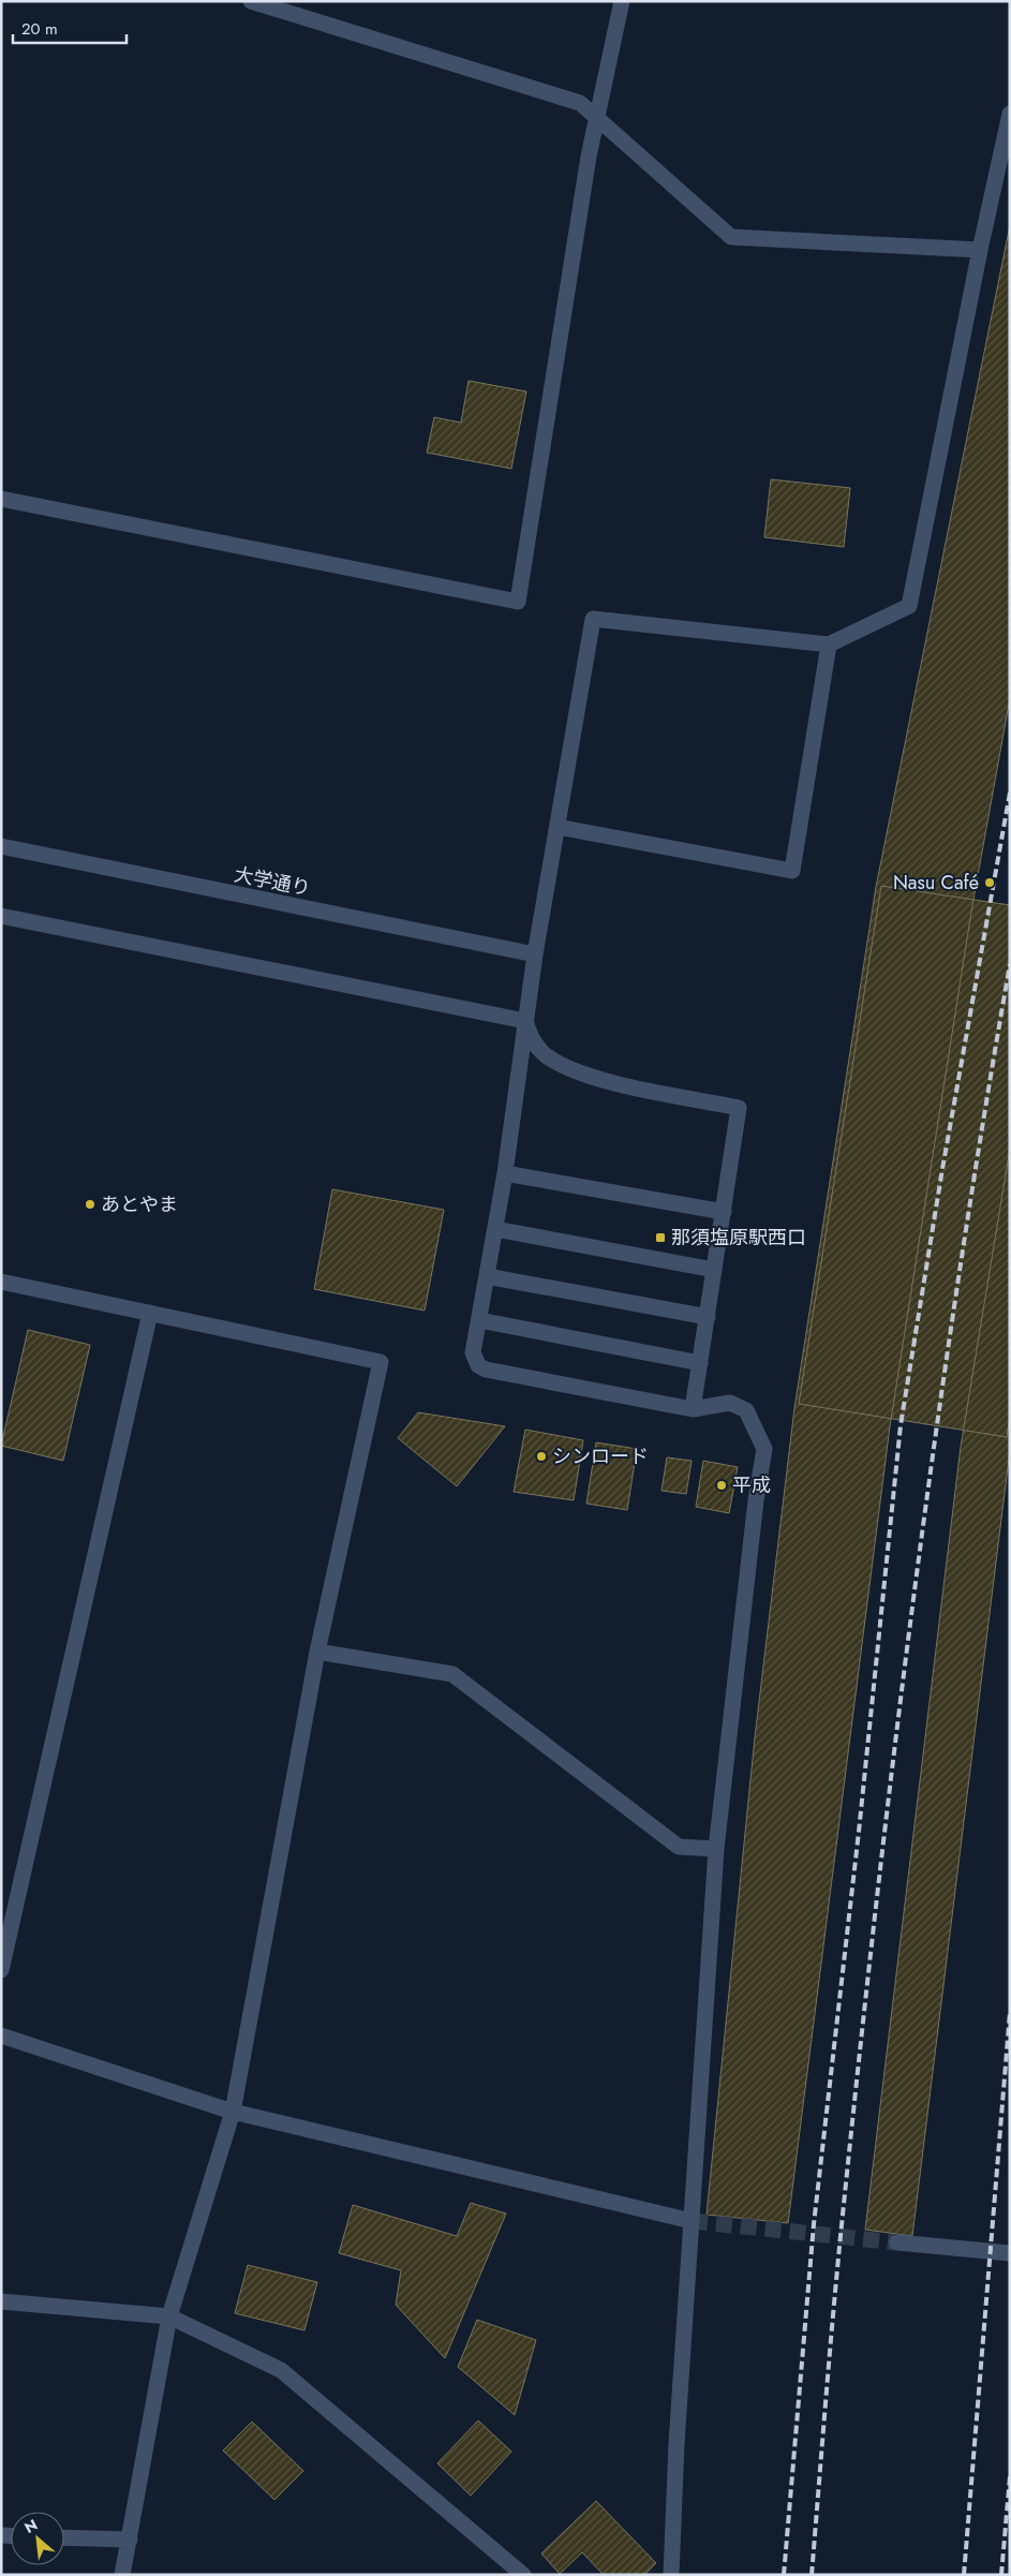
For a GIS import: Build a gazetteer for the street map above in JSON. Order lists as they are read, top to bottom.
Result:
{
  "streets": {
    "street": ["大学通り"]
  },
  "places": {
    "other": [
      "Nasu Café",
      "あとやま",
      "シンロード",
      "平成"
    ],
    "transit": ["那須塩原駅西口"]
  },
  "scale_bar": "20 m",
  "north": "top left"
}
